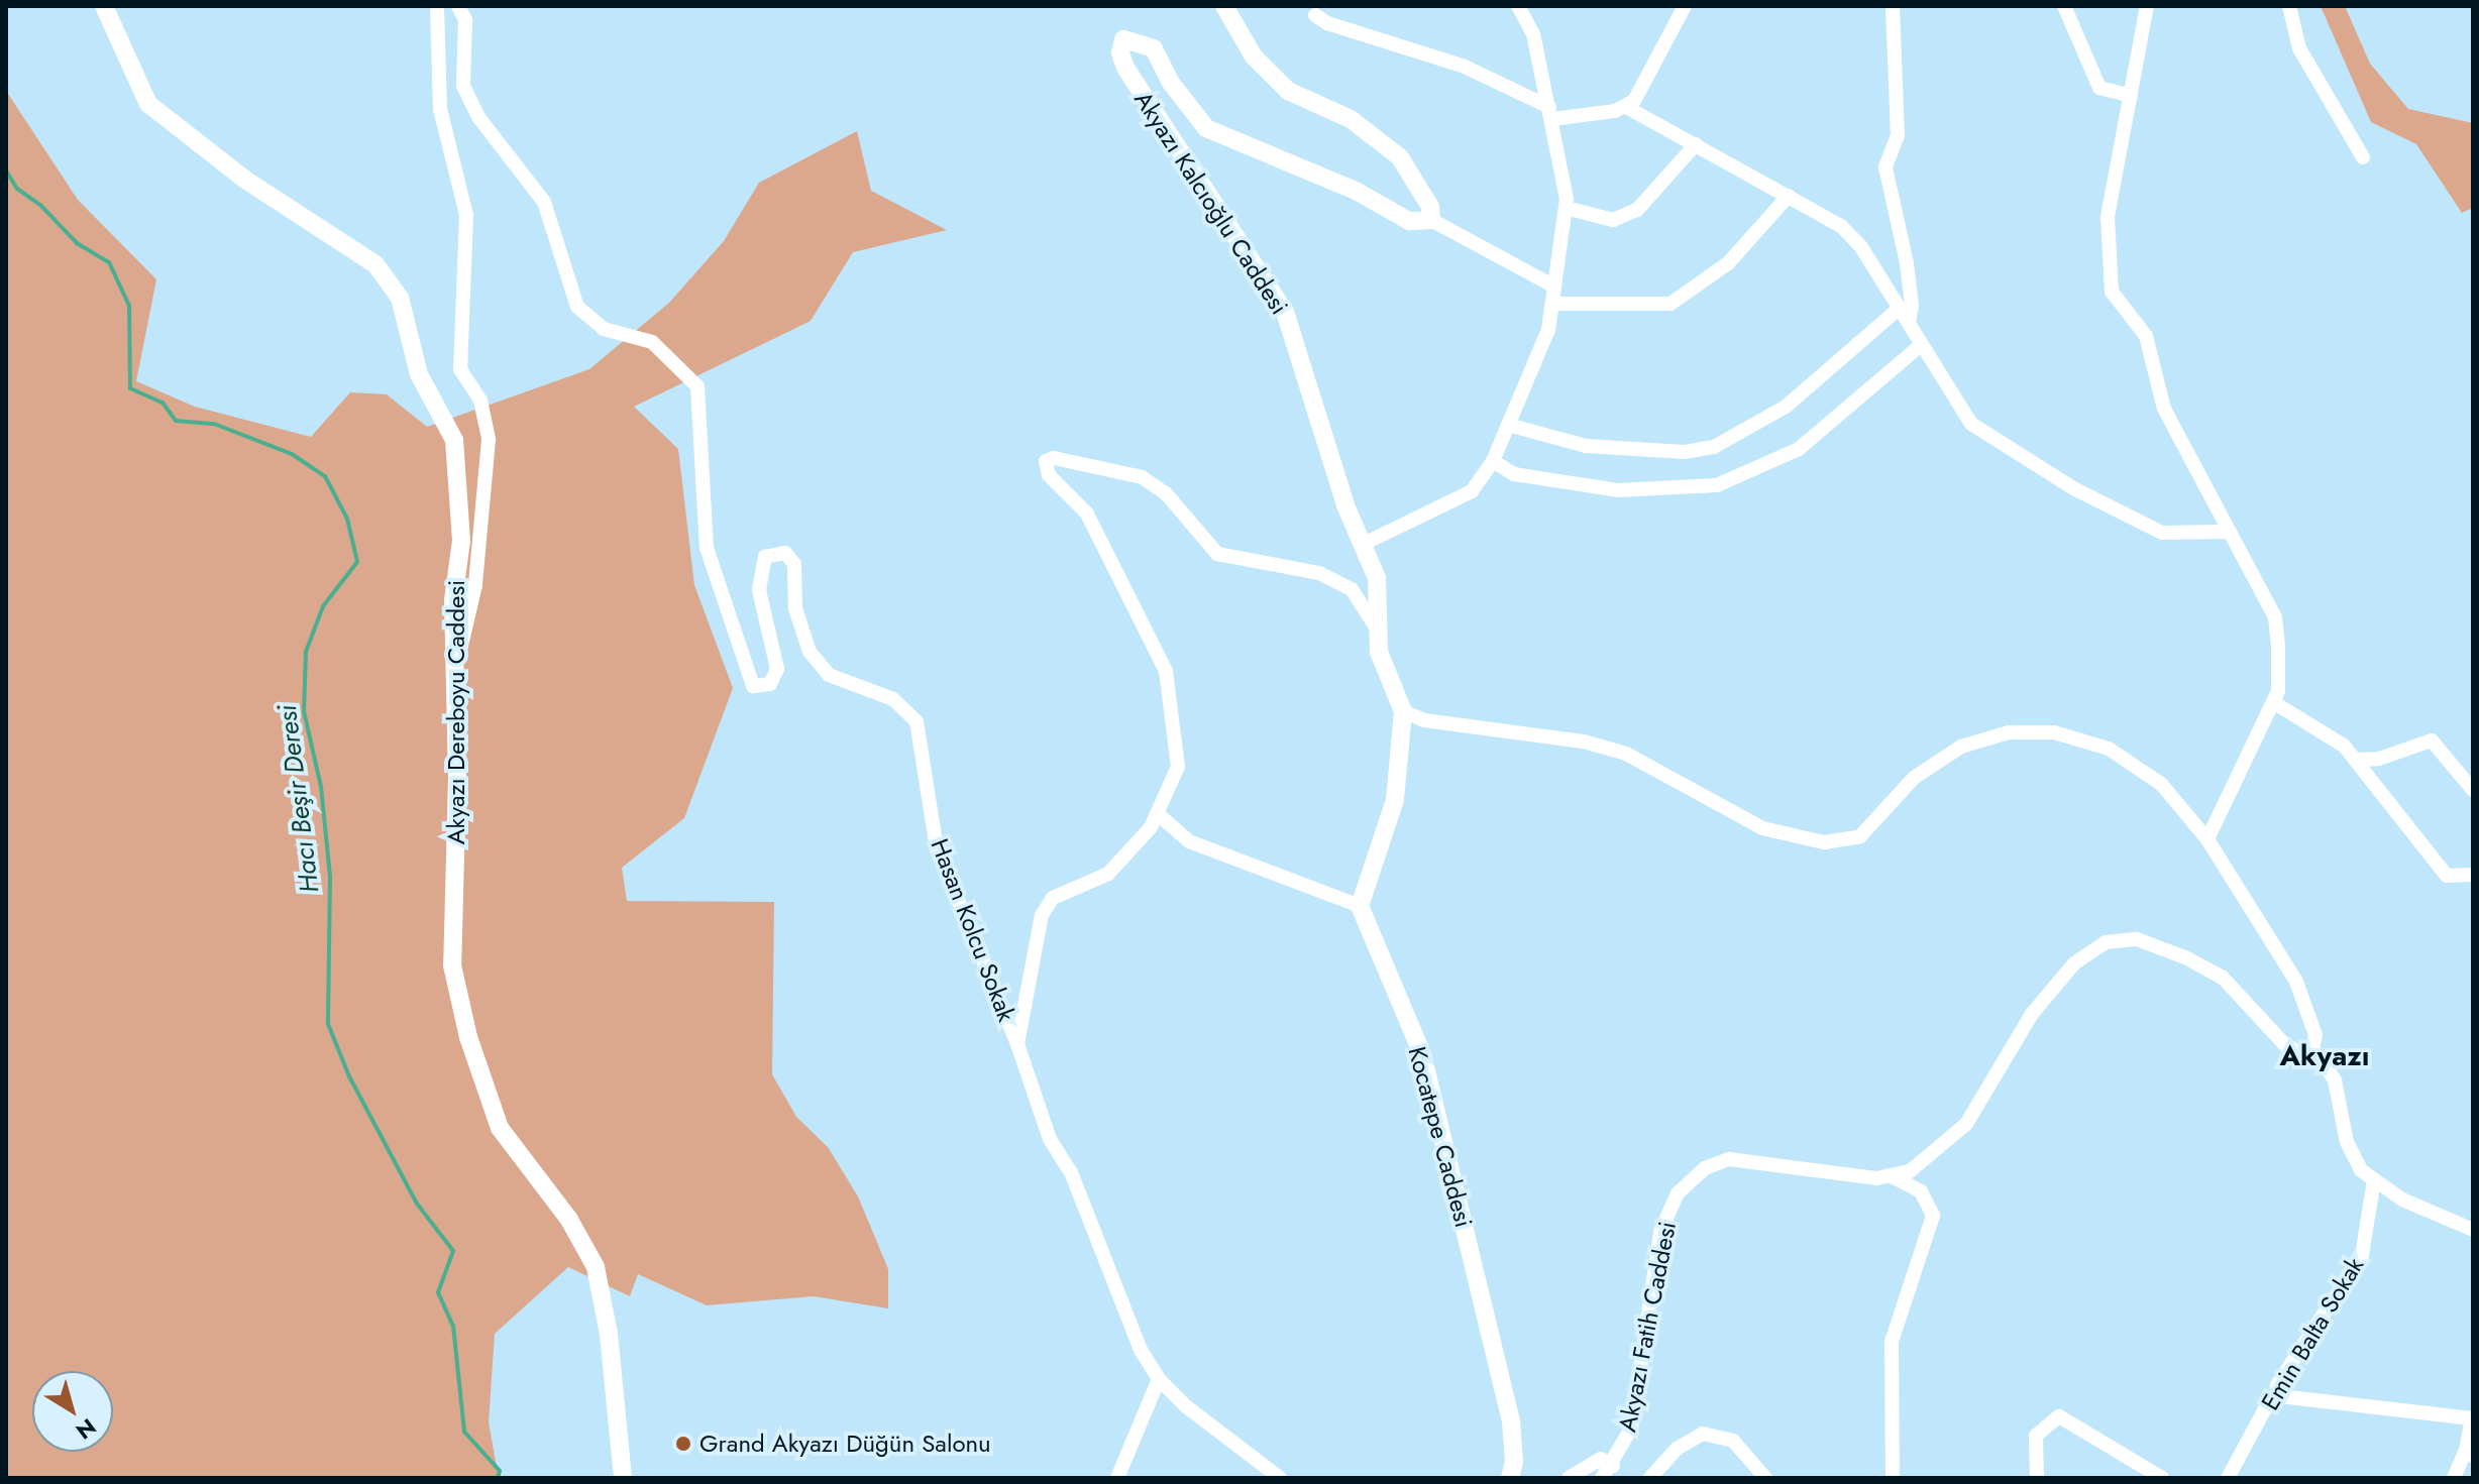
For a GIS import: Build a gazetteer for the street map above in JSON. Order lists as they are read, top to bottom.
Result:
{
  "streets": {
    "main road": ["Akyazı Kalcıoğlu Caddesi", "Akyazı Dereboyu Caddesi", "Kocatepe Caddesi"],
    "street": ["Hasan Kolcu Sokak", "Akyazı Fatih Caddesi", "Emin Balta Sokak"]
  },
  "districts": ["Akyazı"],
  "water": ["Hacı Beşir Deresi"],
  "places": ["Grand Akyazı Düğün Salonu"],
  "north": "bottom right"
}
